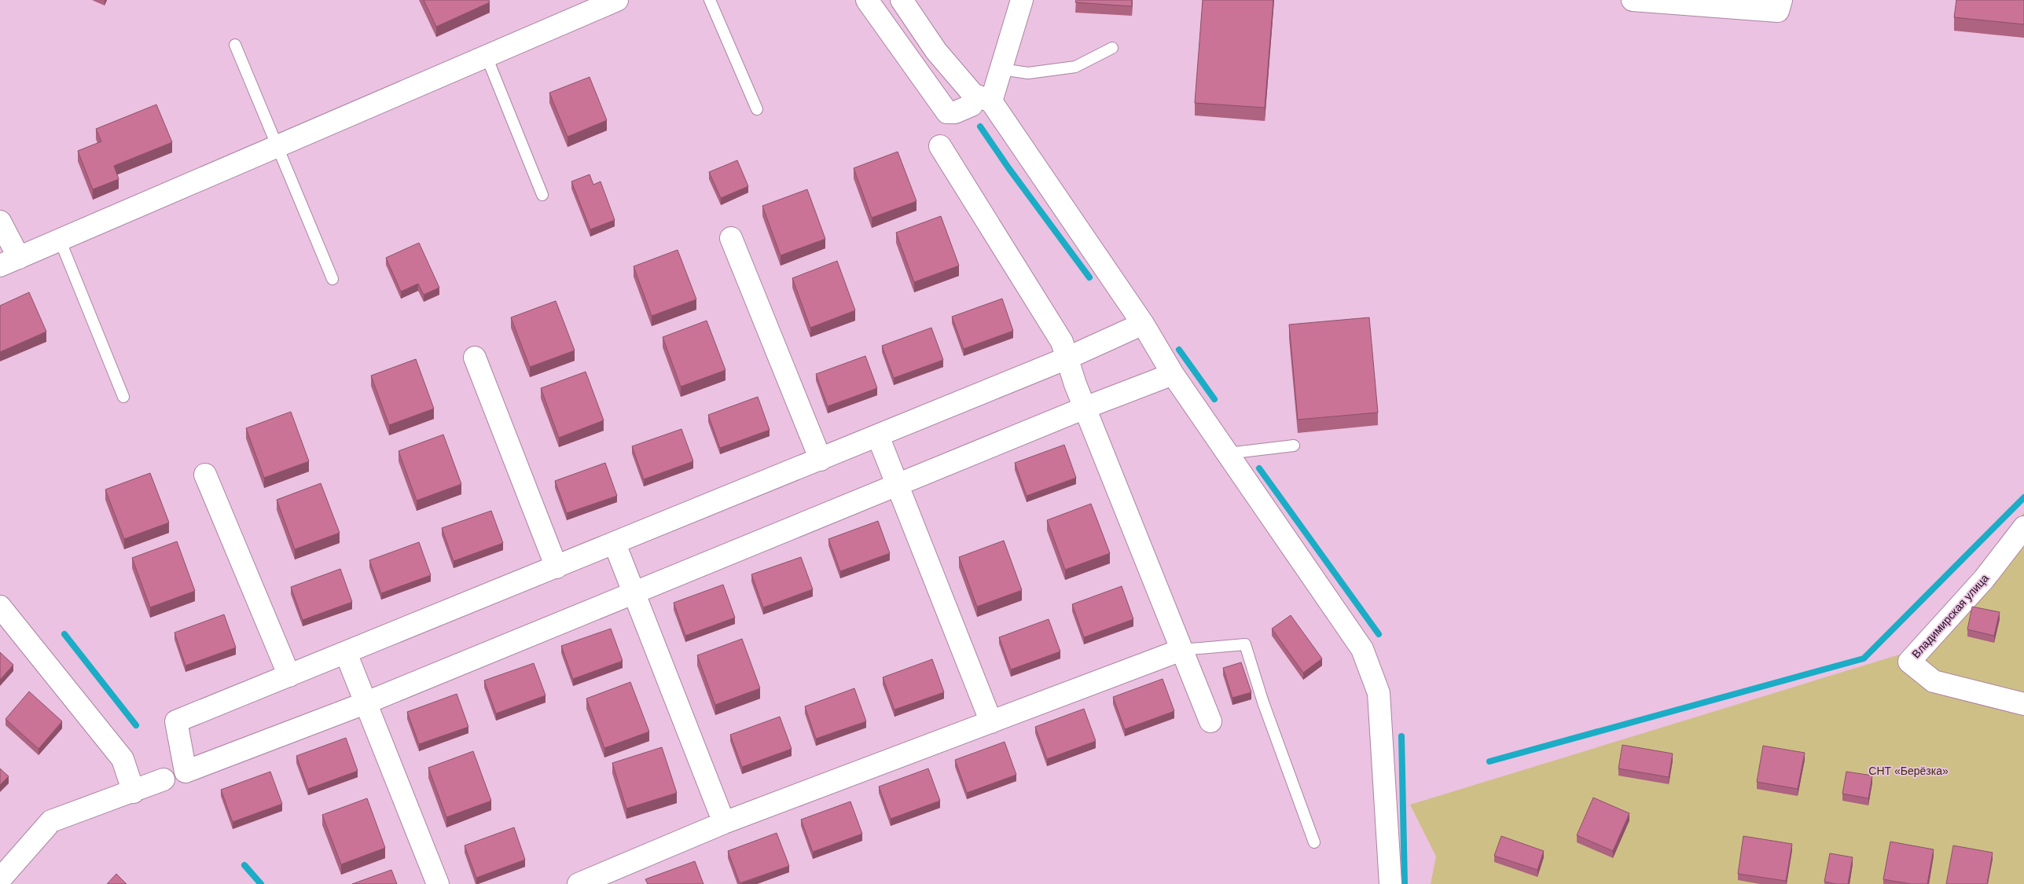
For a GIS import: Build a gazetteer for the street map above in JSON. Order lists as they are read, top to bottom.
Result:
{
  "streets": {
    "street": ["Владимирская улица"]
  },
  "parks": ["СНТ «Берёзка»"]
}
